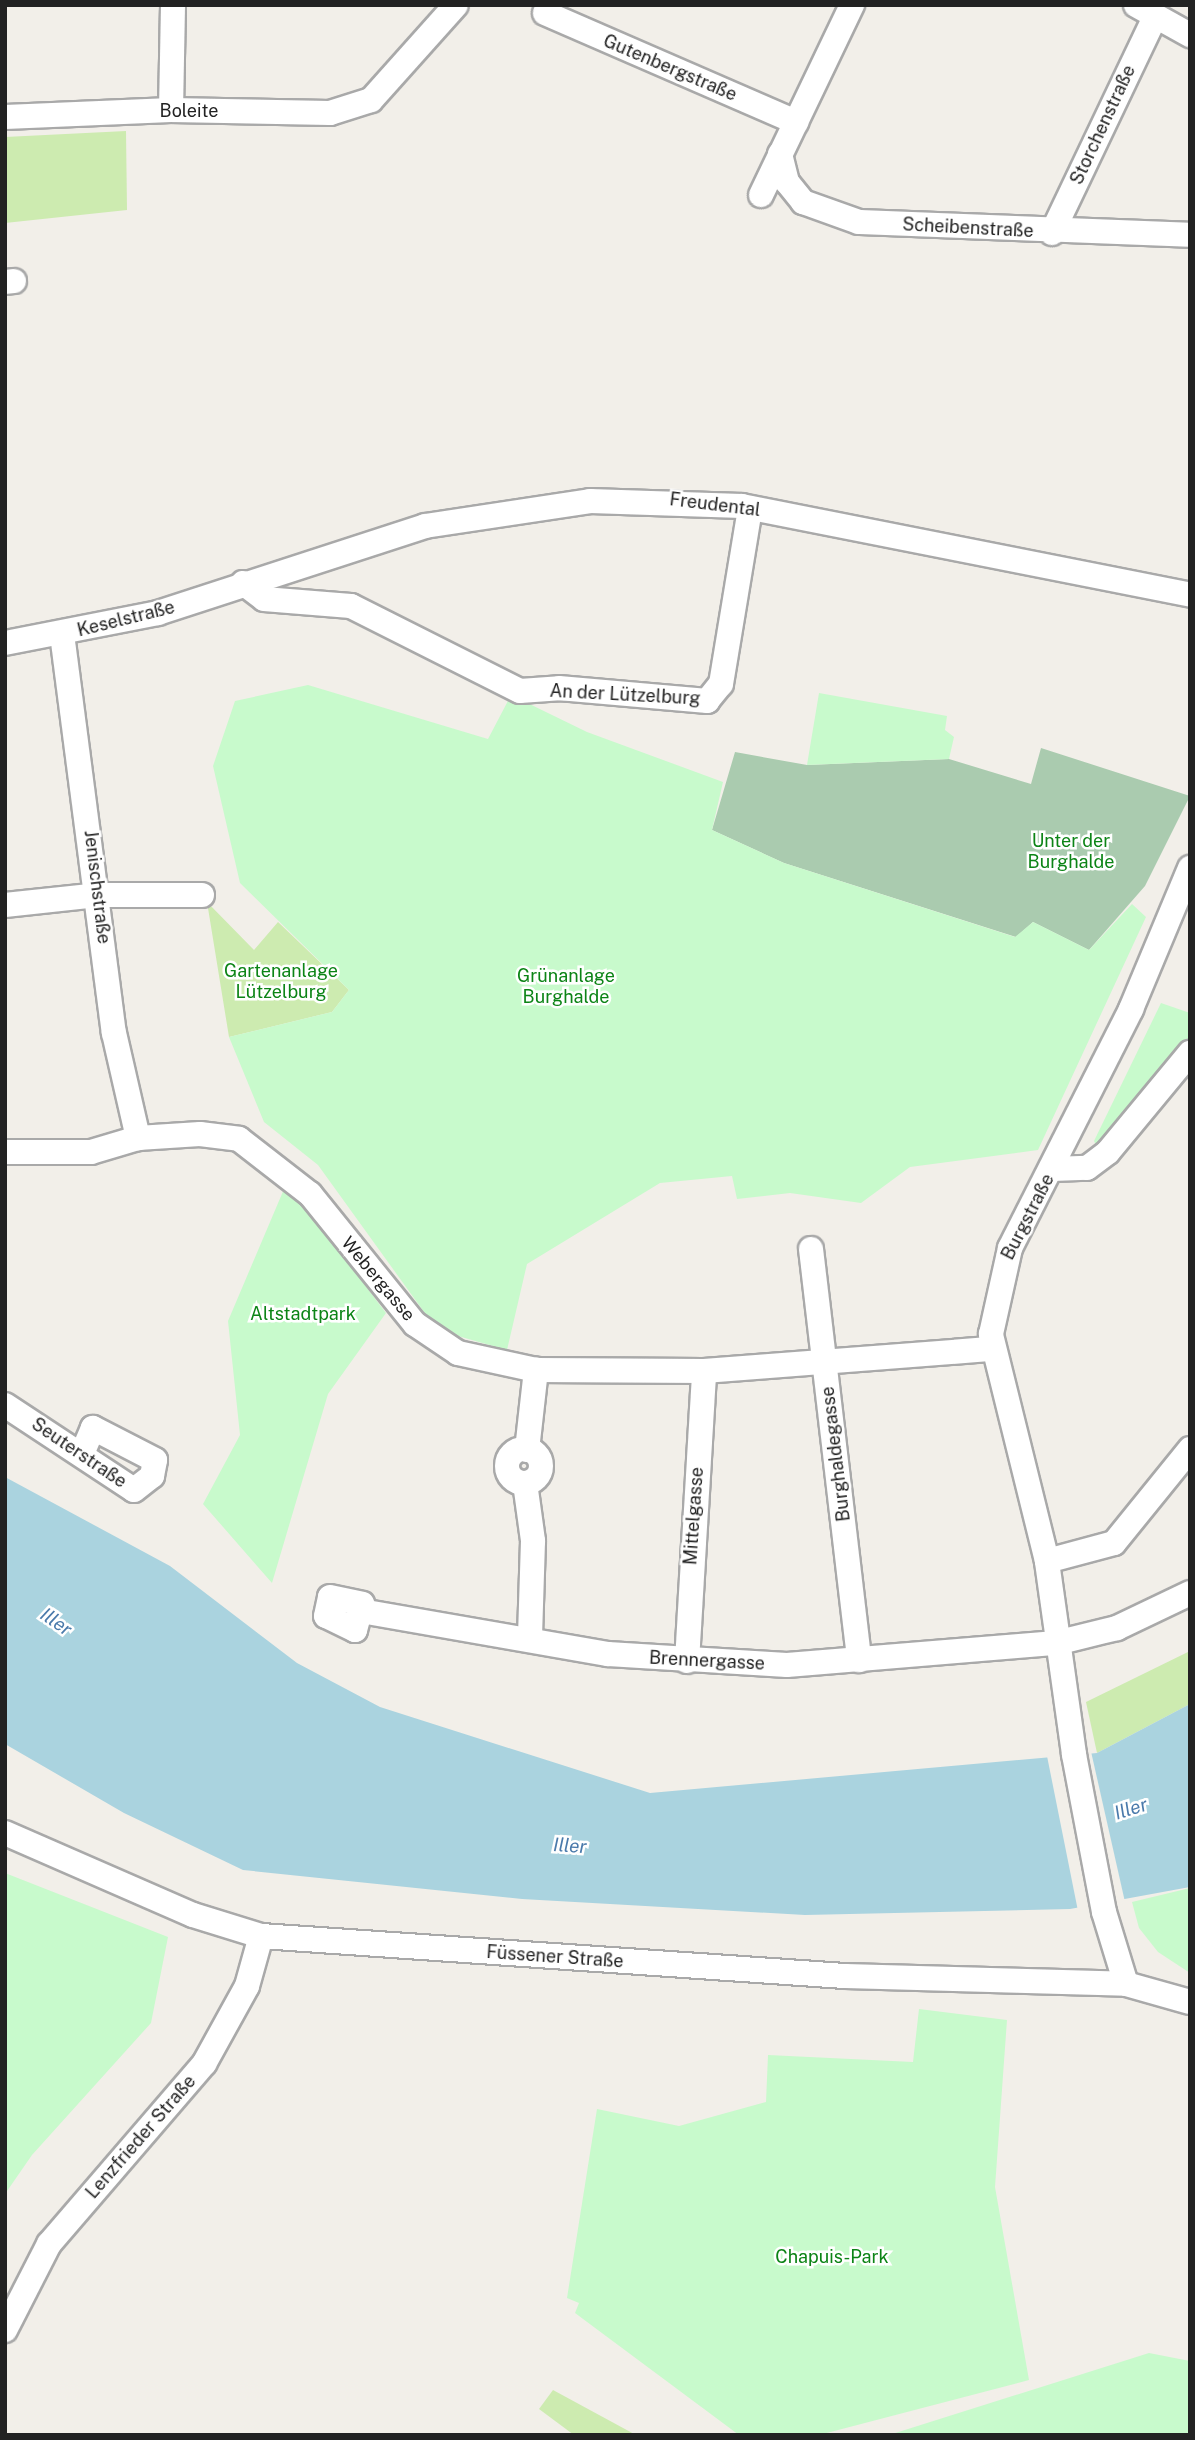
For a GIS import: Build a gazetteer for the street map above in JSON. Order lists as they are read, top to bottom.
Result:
{
  "streets": {
    "street": [
      "Gutenbergstraße",
      "Boleite",
      "Storchenstraße",
      "Scheibenstraße",
      "Freudental",
      "Keselstraße",
      "An der Lützelburg",
      "Jenischstraße",
      "Burgstraße",
      "Webergasse",
      "Seuterstraße",
      "Burghaldegasse",
      "Mittelgasse",
      "Brennergasse",
      "Füssener Straße",
      "Lenzfrieder Straße"
    ]
  },
  "crossings": [
    ["Storchenstraße", "Scheibenstraße"],
    ["Freudental", "Keselstraße"],
    ["Freudental", "An der Lützelburg"],
    ["Keselstraße", "An der Lützelburg"],
    ["Keselstraße", "Jenischstraße"],
    ["Jenischstraße", "Webergasse"],
    ["Burgstraße", "Webergasse"],
    ["Burgstraße", "Brennergasse"],
    ["Burgstraße", "Füssener Straße"],
    ["Webergasse", "Burghaldegasse"],
    ["Webergasse", "Mittelgasse"],
    ["Burghaldegasse", "Brennergasse"],
    ["Mittelgasse", "Brennergasse"],
    ["Füssener Straße", "Lenzfrieder Straße"]
  ],
  "water": ["Iller"],
  "parks": [
    "Unter der Burghalde",
    "Gartenanlage Lützelburg",
    "Grünanlage Burghalde",
    "Altstadtpark",
    "Chapuis-Park"
  ]
}
